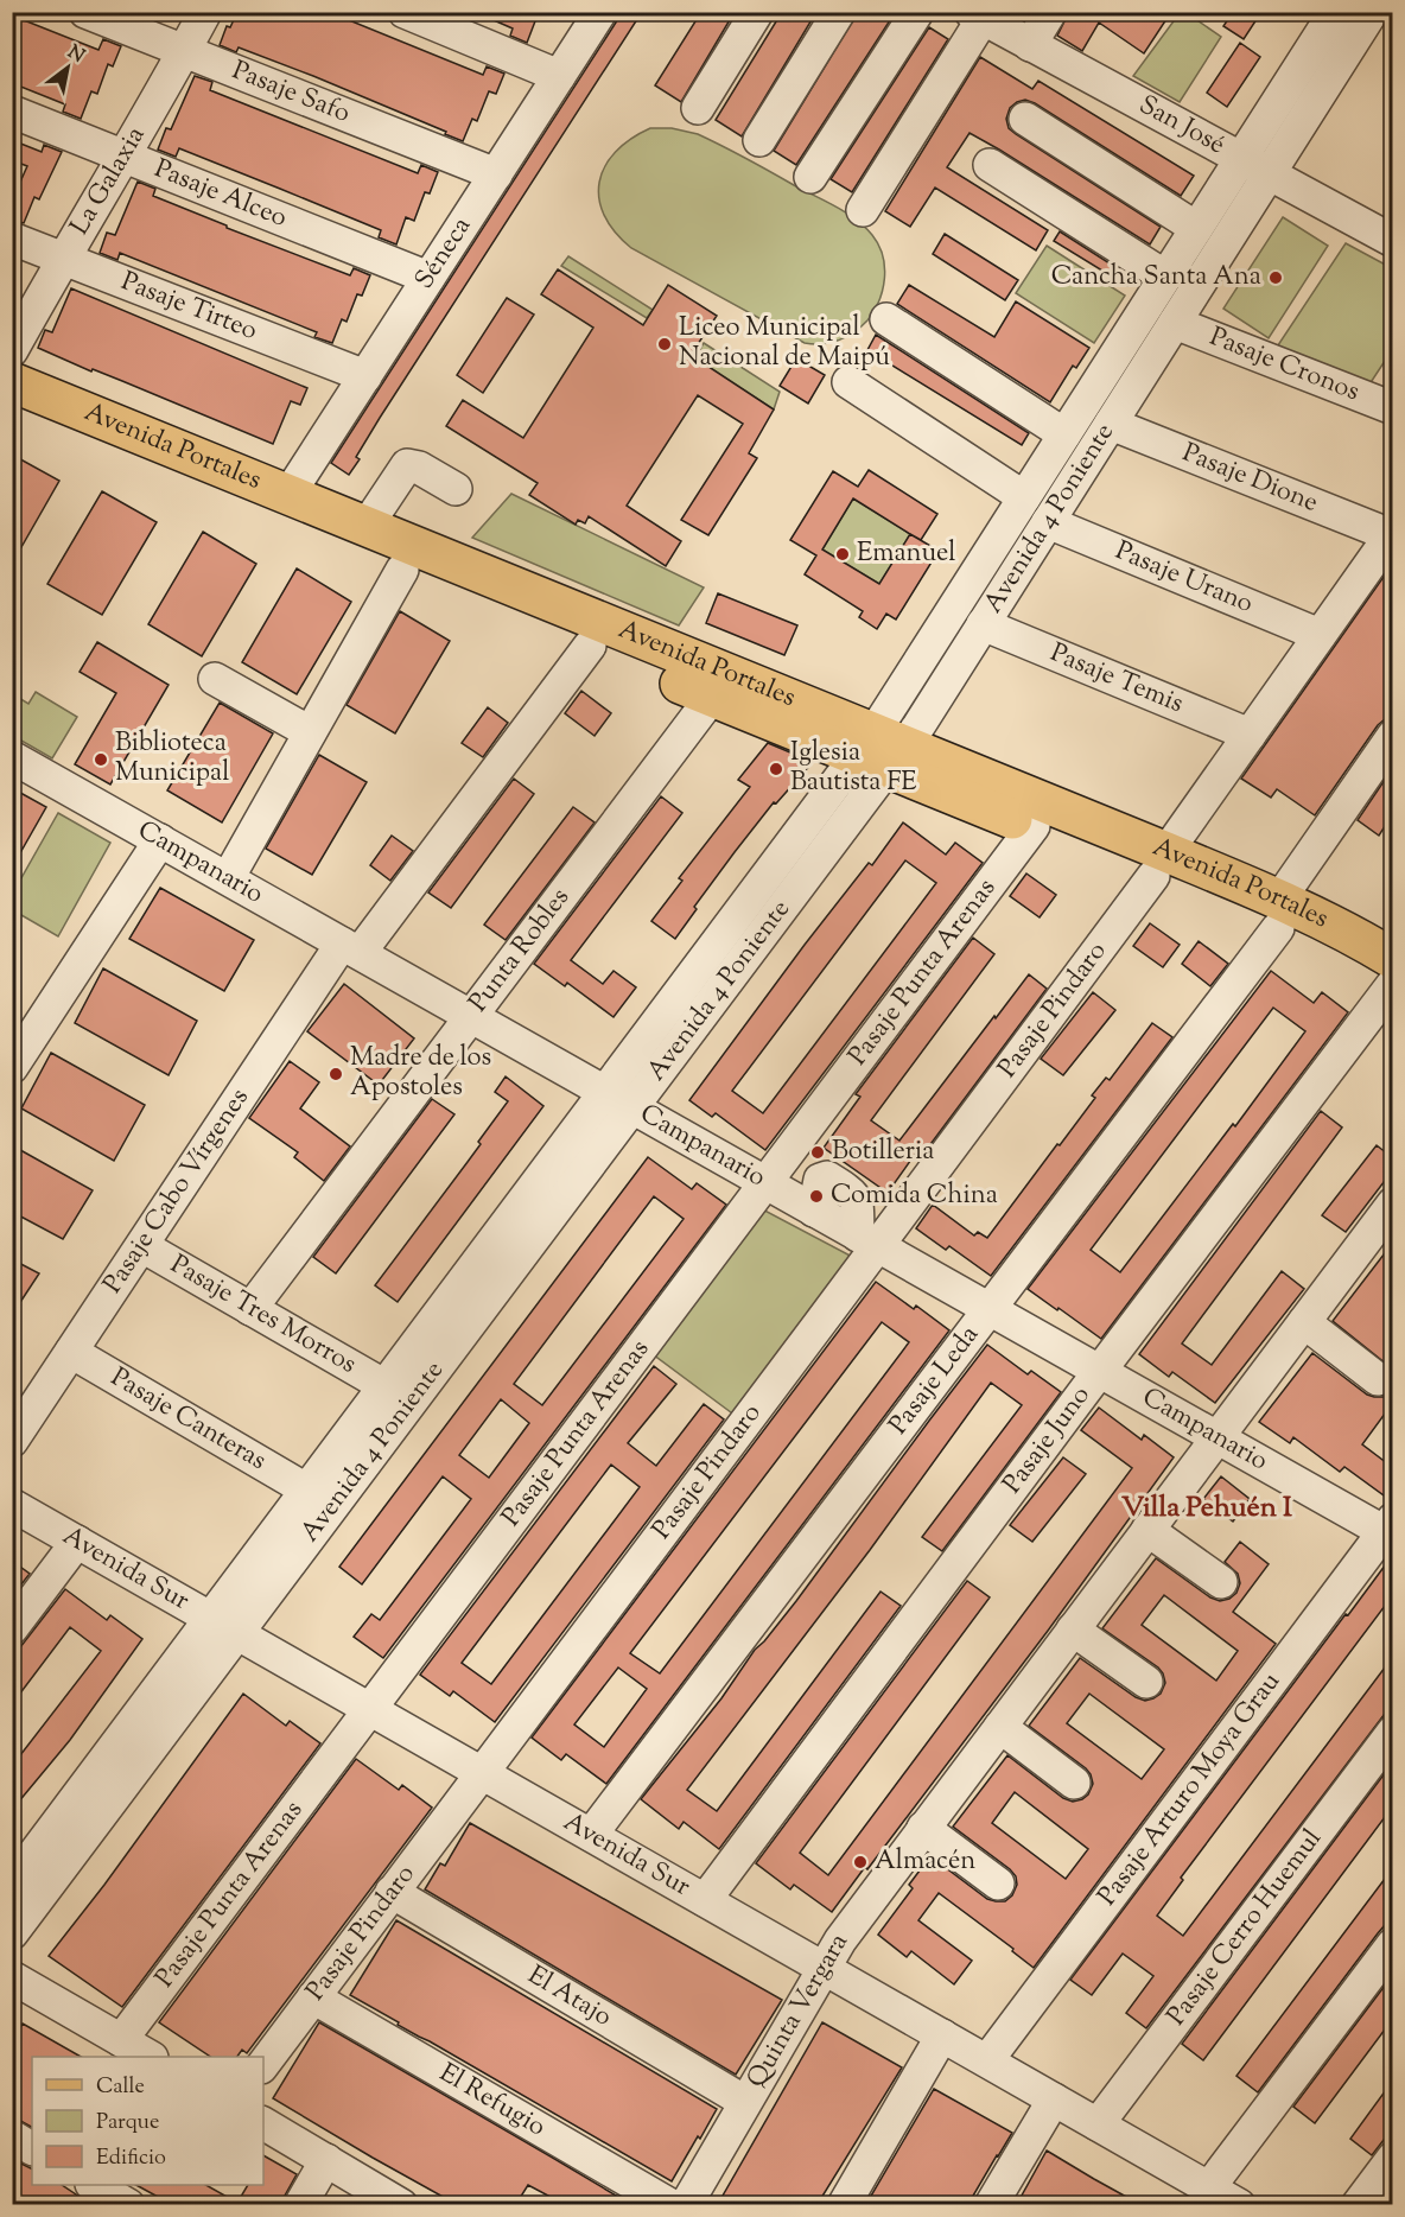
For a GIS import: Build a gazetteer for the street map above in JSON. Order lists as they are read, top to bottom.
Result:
{
  "streets": {
    "main road": ["Avenida Portales"],
    "street": [
      "Pasaje Safo",
      "San José",
      "La Galaxia",
      "Pasaje Alceo",
      "Séneca",
      "Pasaje Tirteo",
      "Pasaje Cronos",
      "Pasaje Dione",
      "Avenida 4 Poniente",
      "Pasaje Urano",
      "Pasaje Temis",
      "Campanario",
      "Punta Robles",
      "Pasaje Punta Arenas",
      "Pasaje Pindaro",
      "Pasaje Cabo Vírgenes",
      "Pasaje Tres Morros",
      "Pasaje Leda",
      "Pasaje Canteras",
      "Pasaje Juno",
      "Avenida Sur",
      "Pasaje Arturo Moya Grau",
      "Pasaje Cerro Huemul",
      "El Atajo",
      "Quinta Vergara",
      "El Refugio"
    ]
  },
  "crossings": [
    ["Pasaje Safo", "La Galaxia"],
    ["Pasaje Safo", "Séneca"],
    ["San José", "Avenida 4 Poniente"],
    ["La Galaxia", "Pasaje Alceo"],
    ["La Galaxia", "Pasaje Tirteo"],
    ["Pasaje Alceo", "Séneca"],
    ["Séneca", "Pasaje Tirteo"],
    ["Séneca", "Avenida Portales"],
    ["Pasaje Cronos", "Avenida 4 Poniente"],
    ["Avenida Portales", "Avenida 4 Poniente"],
    ["Avenida Portales", "Punta Robles"],
    ["Avenida Portales", "Pasaje Punta Arenas"],
    ["Avenida Portales", "Pasaje Pindaro"],
    ["Avenida Portales", "Pasaje Cabo Vírgenes"],
    ["Avenida Portales", "Pasaje Leda"],
    ["Avenida Portales", "Pasaje Juno"],
    ["Pasaje Dione", "Avenida 4 Poniente"],
    ["Pasaje Dione", "Pasaje Pindaro"],
    ["Avenida 4 Poniente", "Pasaje Urano"],
    ["Avenida 4 Poniente", "Pasaje Temis"],
    ["Avenida 4 Poniente", "Campanario"],
    ["Avenida 4 Poniente", "Pasaje Tres Morros"],
    ["Avenida 4 Poniente", "Pasaje Canteras"],
    ["Avenida 4 Poniente", "Avenida Sur"],
    ["Pasaje Urano", "Pasaje Pindaro"],
    ["Pasaje Temis", "Pasaje Pindaro"],
    ["Campanario", "Punta Robles"],
    ["Campanario", "Pasaje Punta Arenas"],
    ["Campanario", "Pasaje Pindaro"],
    ["Campanario", "Pasaje Cabo Vírgenes"],
    ["Campanario", "Pasaje Leda"],
    ["Campanario", "Pasaje Juno"],
    ["Campanario", "Pasaje Arturo Moya Grau"],
    ["Campanario", "Quinta Vergara"],
    ["Punta Robles", "Pasaje Tres Morros"],
    ["Pasaje Punta Arenas", "Avenida Sur"],
    ["Pasaje Pindaro", "Avenida Sur"],
    ["Pasaje Pindaro", "El Atajo"],
    ["Pasaje Pindaro", "El Refugio"],
    ["Pasaje Cabo Vírgenes", "Pasaje Tres Morros"],
    ["Pasaje Cabo Vírgenes", "Pasaje Canteras"],
    ["Pasaje Leda", "Avenida Sur"],
    ["Pasaje Juno", "Avenida Sur"],
    ["Avenida Sur", "Pasaje Arturo Moya Grau"],
    ["Avenida Sur", "Pasaje Cerro Huemul"],
    ["Avenida Sur", "Quinta Vergara"],
    ["El Atajo", "Quinta Vergara"]
  ],
  "districts": ["Villa Pehuén I"],
  "places": [
    "Cancha Santa Ana",
    "Liceo Municipal Nacional de Maipú",
    "Emanuel",
    "Biblioteca Municipal",
    "Iglesia Bautista FE",
    "Madre de los Apostoles",
    "Botilleria",
    "Comida China",
    "Almacén"
  ],
  "legend": ["Calle", "Parque", "Edificio"],
  "north": "top right"
}
